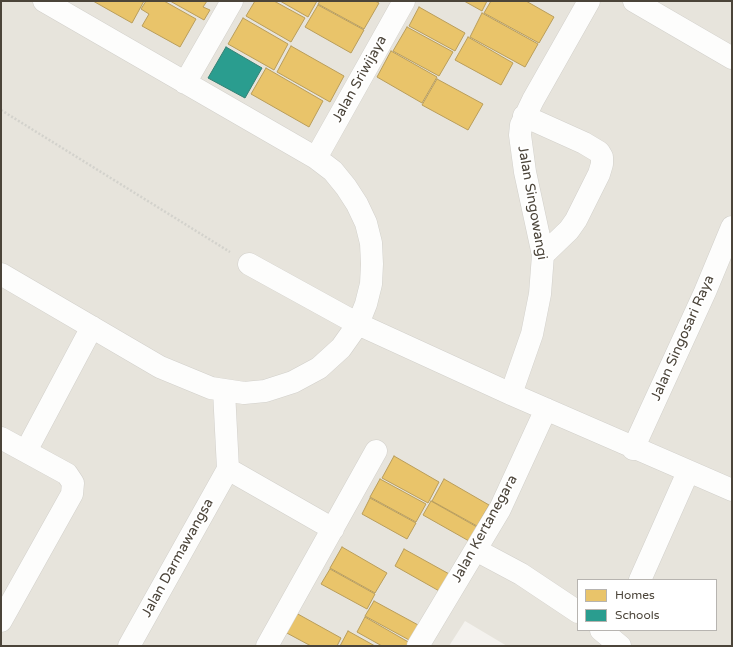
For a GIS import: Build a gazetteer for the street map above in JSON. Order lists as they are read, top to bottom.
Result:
{
  "streets": {
    "street": [
      "Jalan Sriwijaya",
      "Jalan Singowangi",
      "Jalan Singosari Raya",
      "Jalan Kertanegara",
      "Jalan Darmawangsa"
    ]
  },
  "legend": ["Homes", "Schools"]
}
